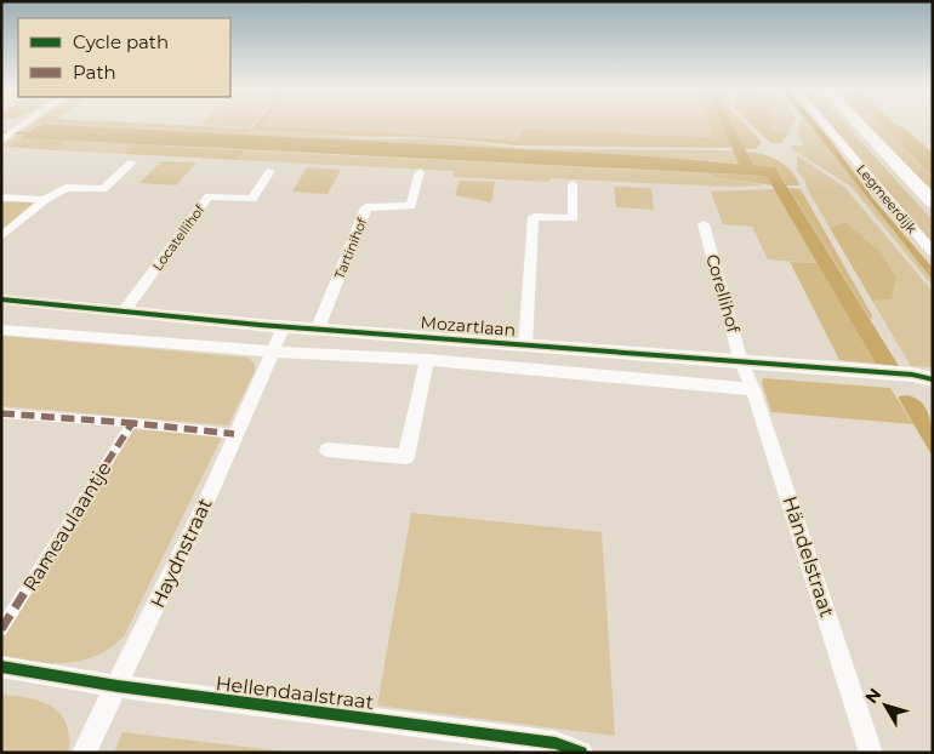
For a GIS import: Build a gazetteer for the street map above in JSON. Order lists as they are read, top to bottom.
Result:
{
  "streets": {
    "main road": ["Legmeerdijk"],
    "street": [
      "Locatellihof",
      "Tartinihof",
      "Corellihof",
      "Mozartlaan",
      "Rameaulaantje",
      "Haydnstraat",
      "Händelstraat",
      "Hellendaalstraat"
    ]
  },
  "crossings": [
    ["Locatellihof", "Mozartlaan"],
    ["Tartinihof", "Mozartlaan"],
    ["Corellihof", "Mozartlaan"],
    ["Corellihof", "Händelstraat"],
    ["Mozartlaan", "Händelstraat"],
    ["Haydnstraat", "Hellendaalstraat"]
  ],
  "legend": ["Cycle path", "Path"],
  "north": "top left"
}
